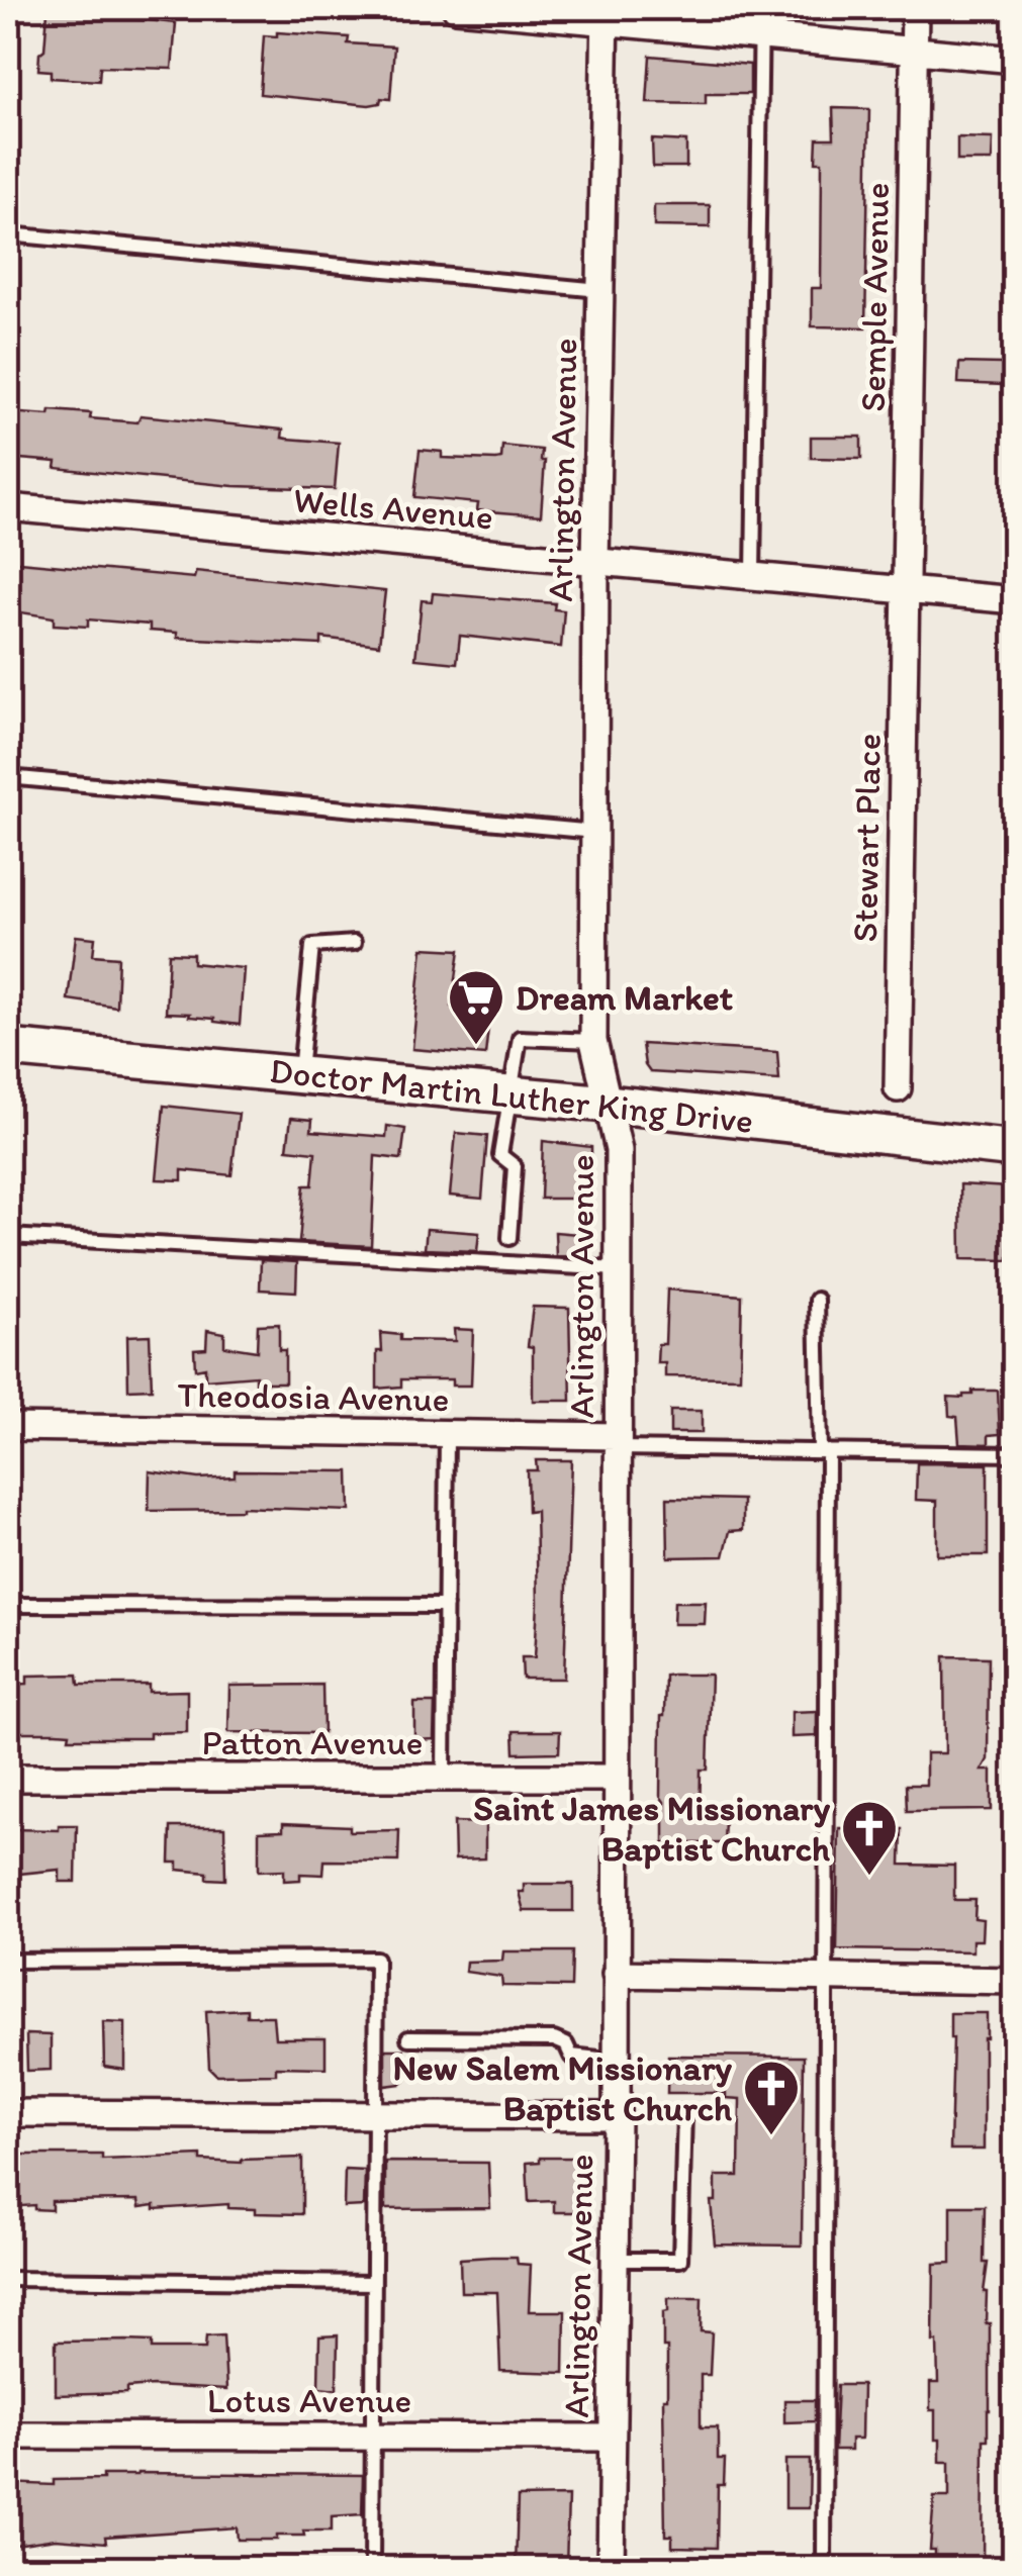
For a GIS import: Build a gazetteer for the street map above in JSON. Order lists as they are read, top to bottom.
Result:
{
  "streets": {
    "main road": ["Doctor Martin Luther King Drive"],
    "street": [
      "Semple Avenue",
      "Arlington Avenue",
      "Wells Avenue",
      "Stewart Place",
      "Theodosia Avenue",
      "Patton Avenue",
      "Lotus Avenue"
    ]
  },
  "crossings": [
    ["Semple Avenue", "Wells Avenue"],
    ["Semple Avenue", "Stewart Place"],
    ["Arlington Avenue", "Wells Avenue"],
    ["Arlington Avenue", "Doctor Martin Luther King Drive"],
    ["Arlington Avenue", "Theodosia Avenue"],
    ["Arlington Avenue", "Patton Avenue"],
    ["Arlington Avenue", "Lotus Avenue"],
    ["Wells Avenue", "Stewart Place"]
  ],
  "places": {
    "supermarket": ["Dream Market"],
    "church": ["Saint James Missionary Baptist Church", "New Salem Missionary Baptist Church"]
  }
}
